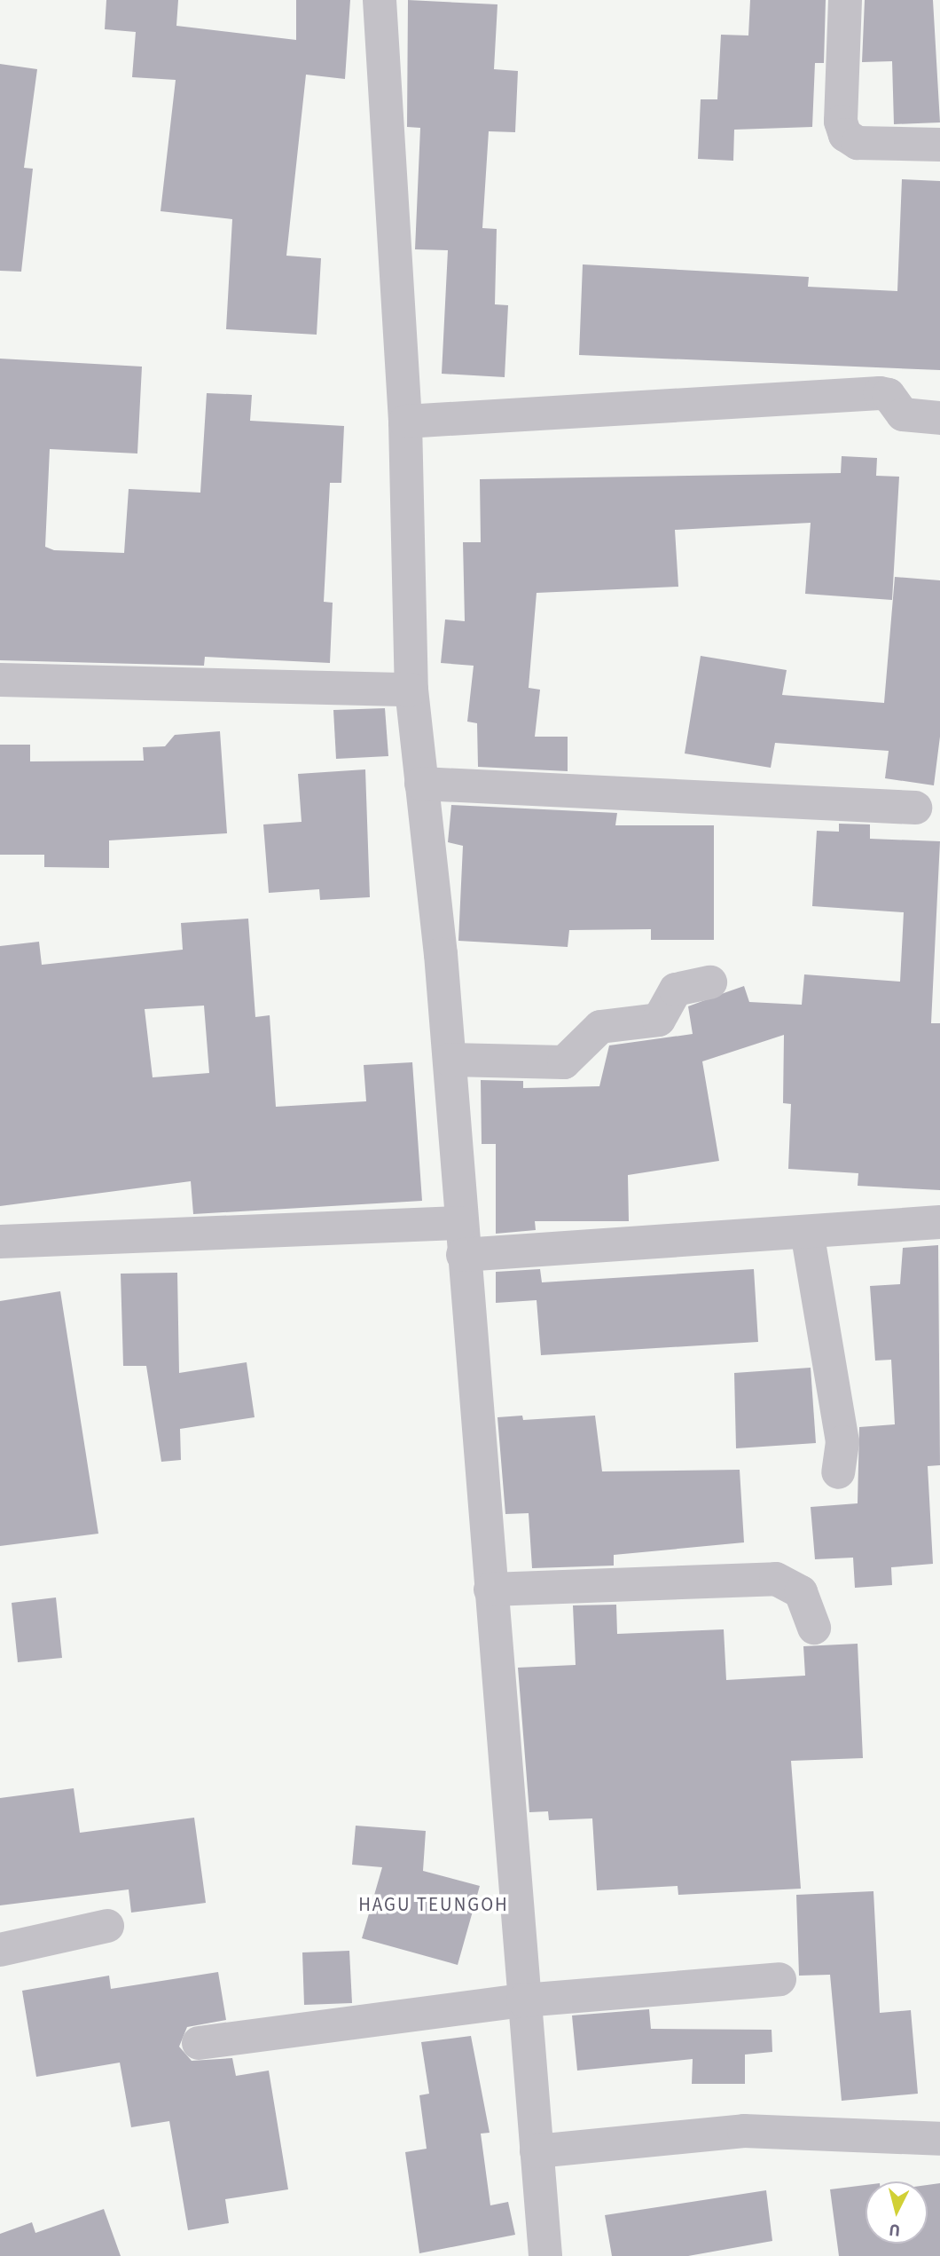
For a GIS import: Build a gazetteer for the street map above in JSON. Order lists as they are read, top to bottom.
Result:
{
  "districts": ["HAGU TEUNGOH"],
  "north": "bottom"
}
